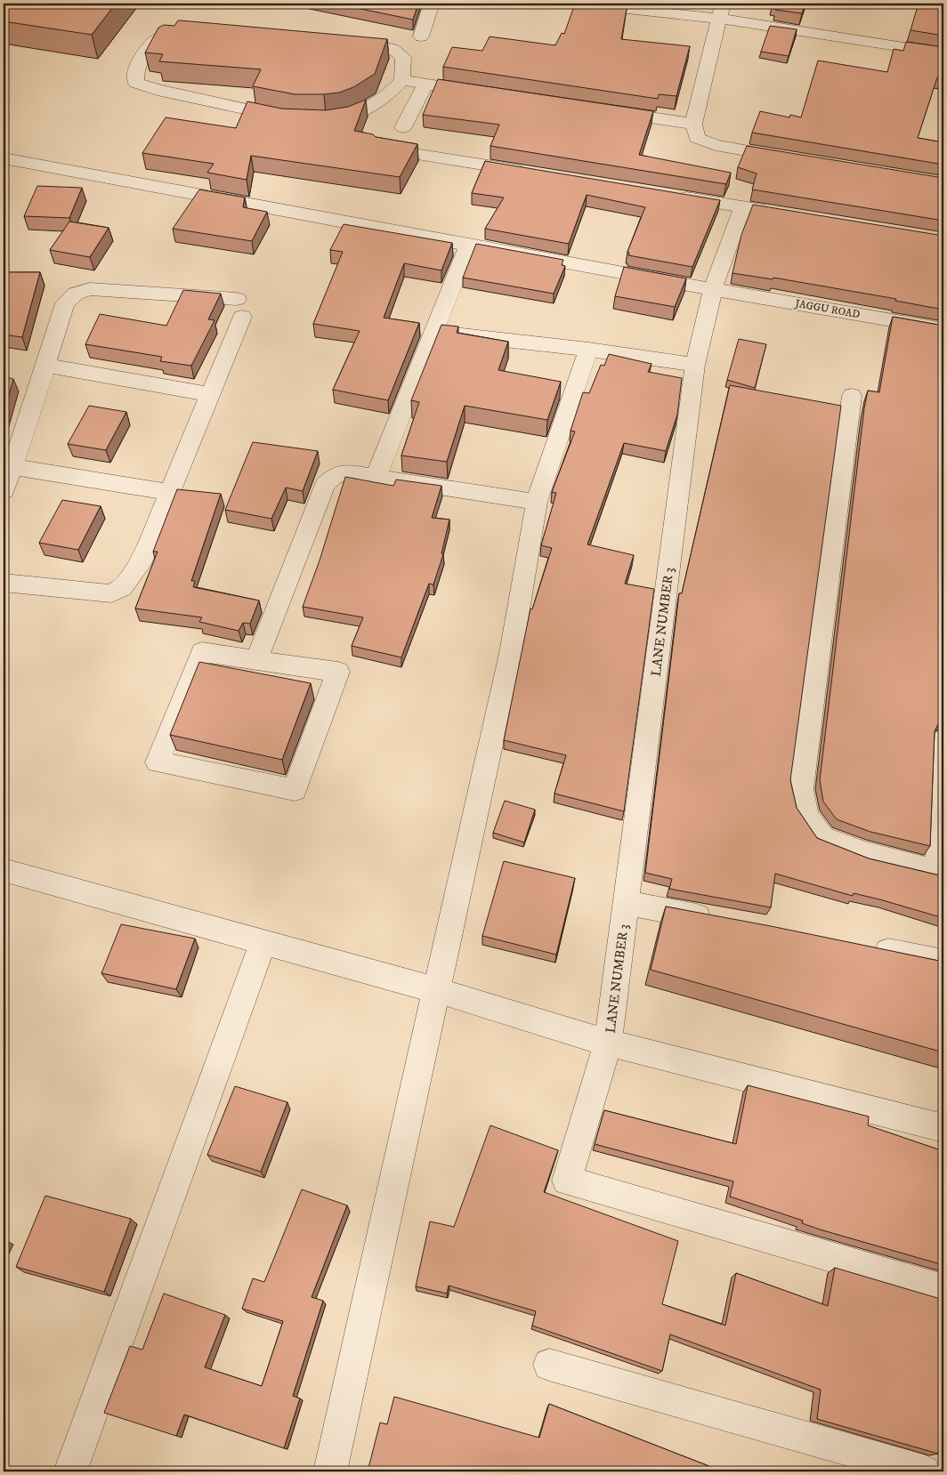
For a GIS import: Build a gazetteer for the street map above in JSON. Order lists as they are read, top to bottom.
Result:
{
  "streets": {
    "street": ["JAGGU ROAD", "LANE NUMBER 3"]
  },
  "crossings": [
    ["JAGGU ROAD", "LANE NUMBER 3"]
  ]
}
